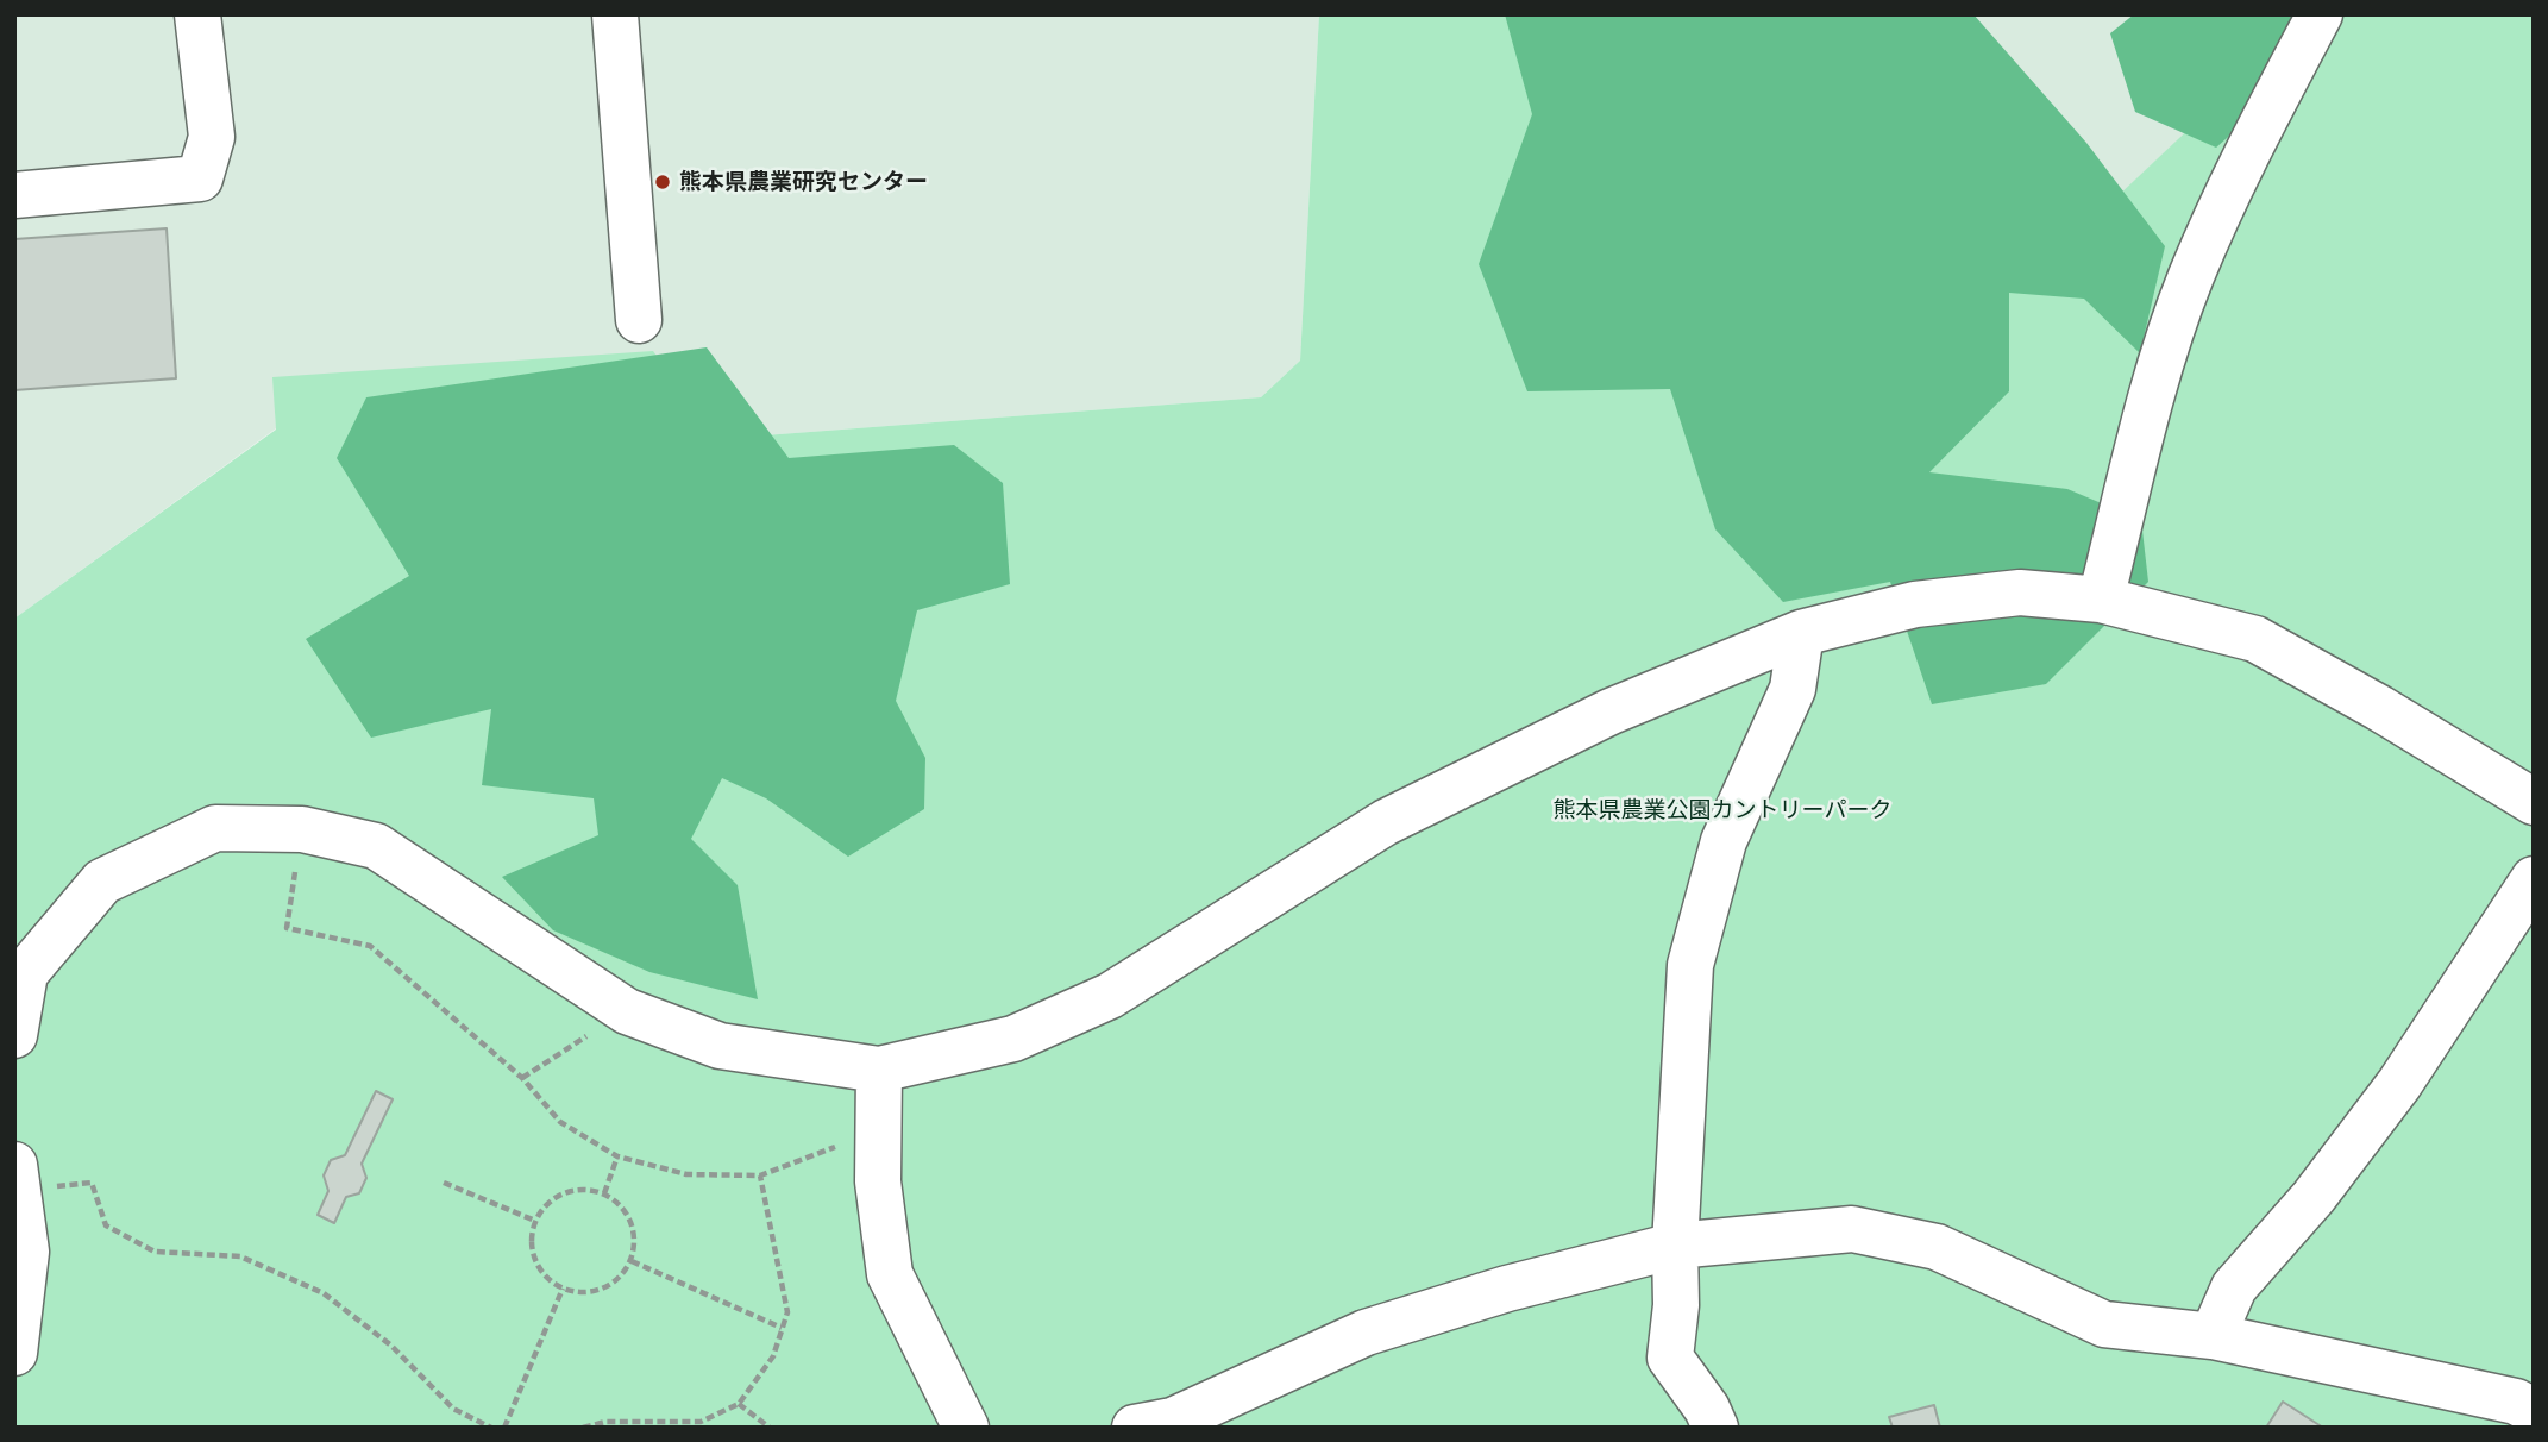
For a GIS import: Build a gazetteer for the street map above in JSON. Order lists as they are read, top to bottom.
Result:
{
  "parks": ["熊本県農業公園カントリーパーク"],
  "places": ["熊本県農業研究センター"]
}
